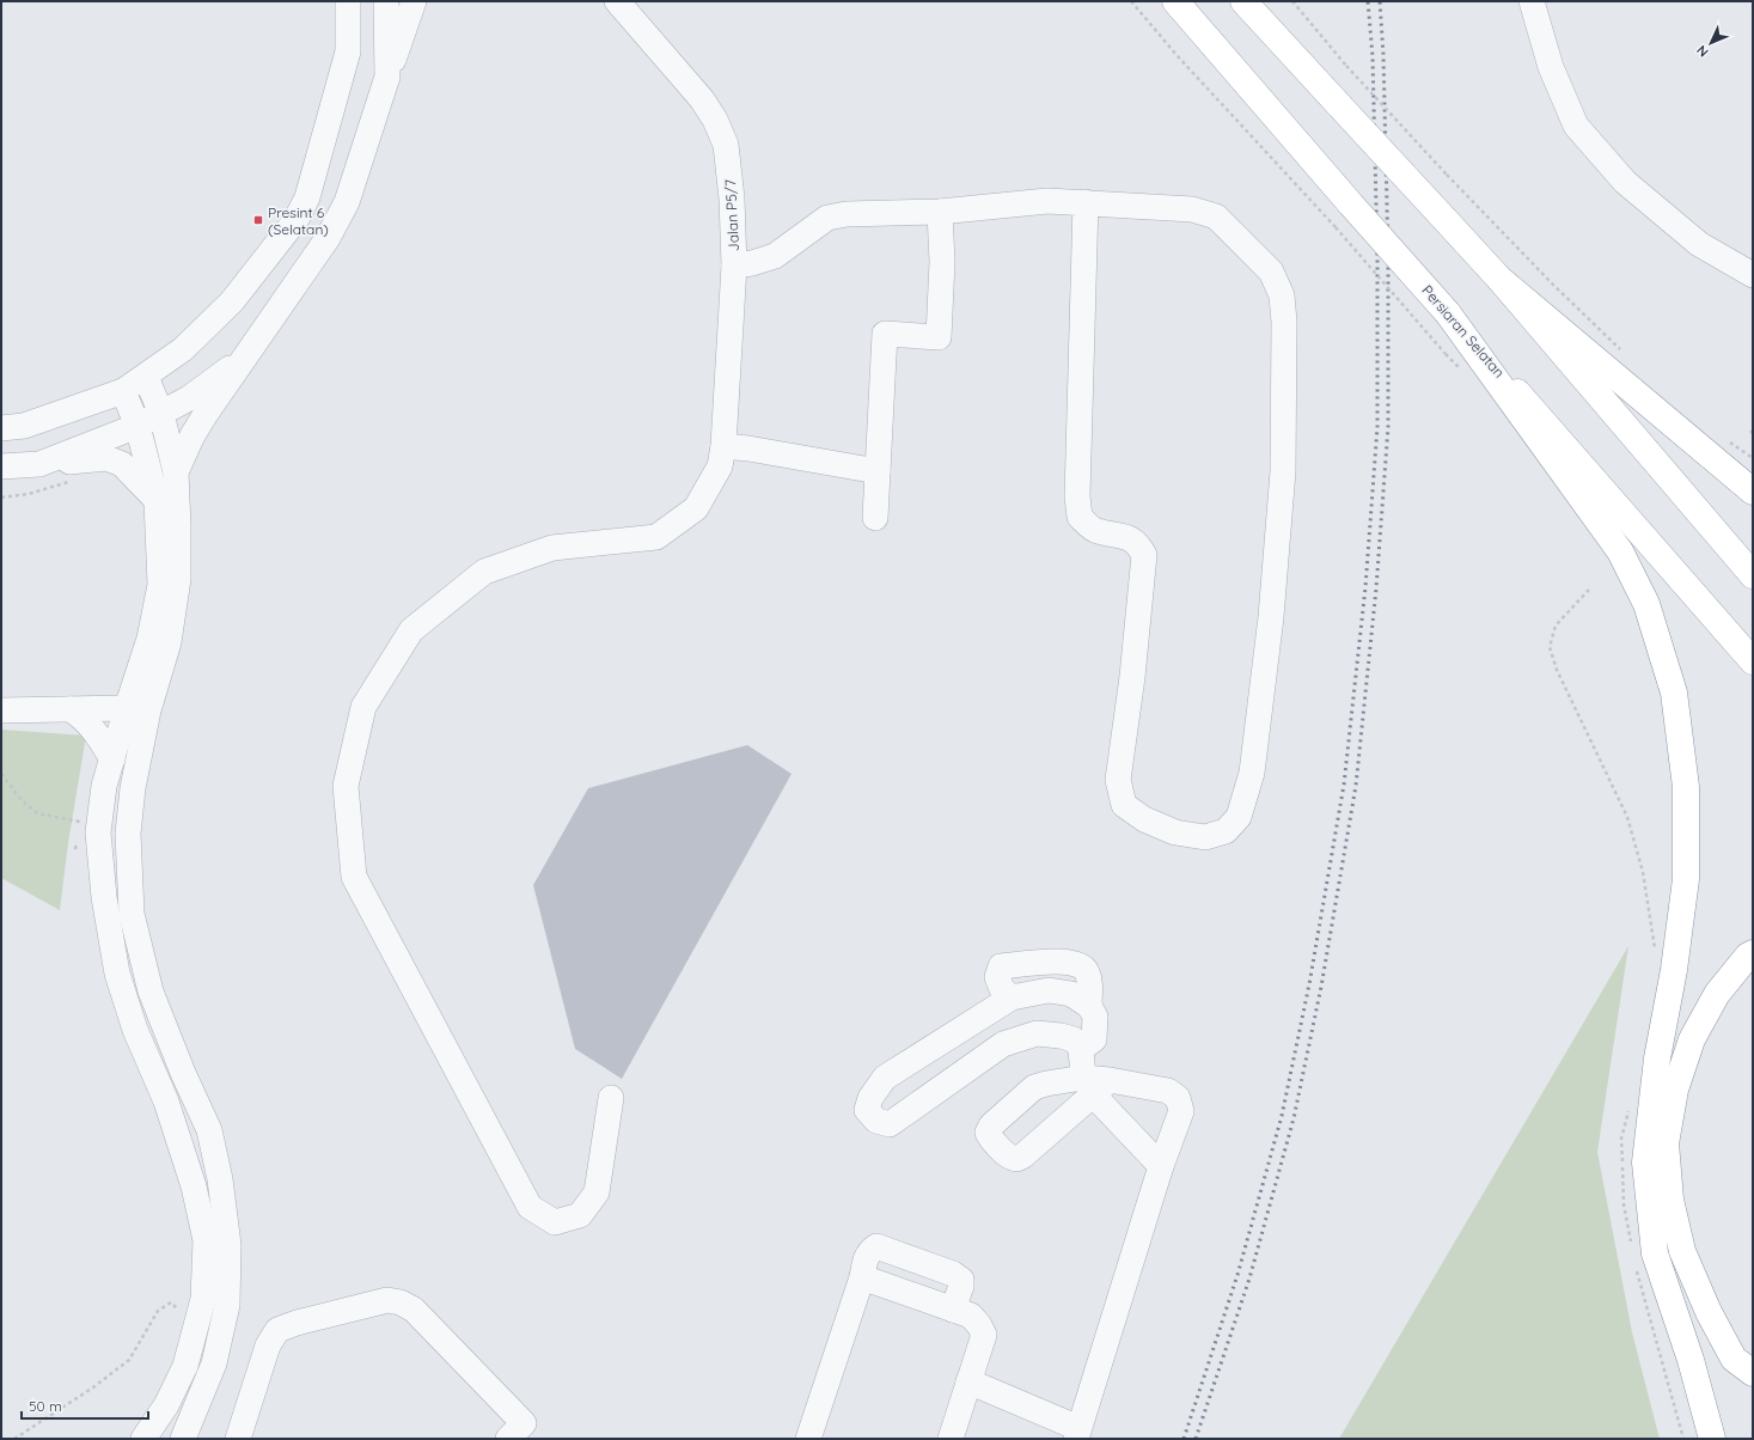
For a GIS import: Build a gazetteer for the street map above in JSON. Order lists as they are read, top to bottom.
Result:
{
  "streets": {
    "main road": ["Persiaran Selatan"],
    "street": ["Jalan P5/7"]
  },
  "places": {
    "transit": ["Presint 6 (Selatan)"]
  },
  "scale_bar": "50 m",
  "north": "bottom left"
}
